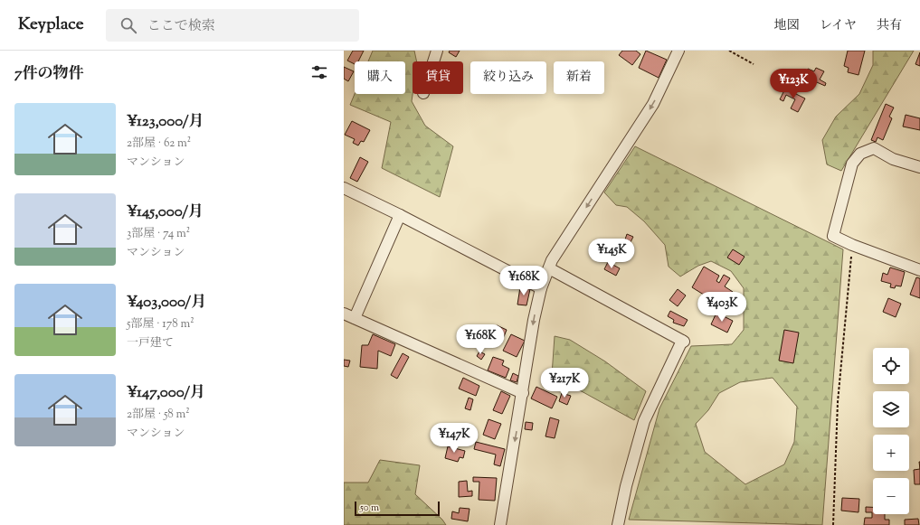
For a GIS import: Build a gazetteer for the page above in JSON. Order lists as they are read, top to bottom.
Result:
{
  "scale_bar": "50 m",
  "page": {
    "header": "Keyplace",
    "search": "ここで検索",
    "nav": ["地図", "レイヤ", "共有"],
    "heading": "7件の物件",
    "chip": [
      "購入",
      "賃貸",
      "絞り込み",
      "新着"
    ],
    "price": [
      "¥123K",
      "¥145K",
      "¥168K",
      "¥403K",
      "¥168K",
      "¥217K",
      "¥147K"
    ],
    "list": [
      {
        "name": "¥123,000/月",
        "note": "2部屋 · 62 m² · マンション"
      },
      {
        "name": "¥145,000/月",
        "note": "3部屋 · 74 m² · マンション"
      },
      {
        "name": "¥403,000/月",
        "note": "5部屋 · 178 m² · 一戸建て"
      },
      {
        "name": "¥147,000/月",
        "note": "2部屋 · 58 m² · マンション"
      }
    ],
    "map_buttons": ["+", "−"],
    "scale": "50 m"
  }
}
